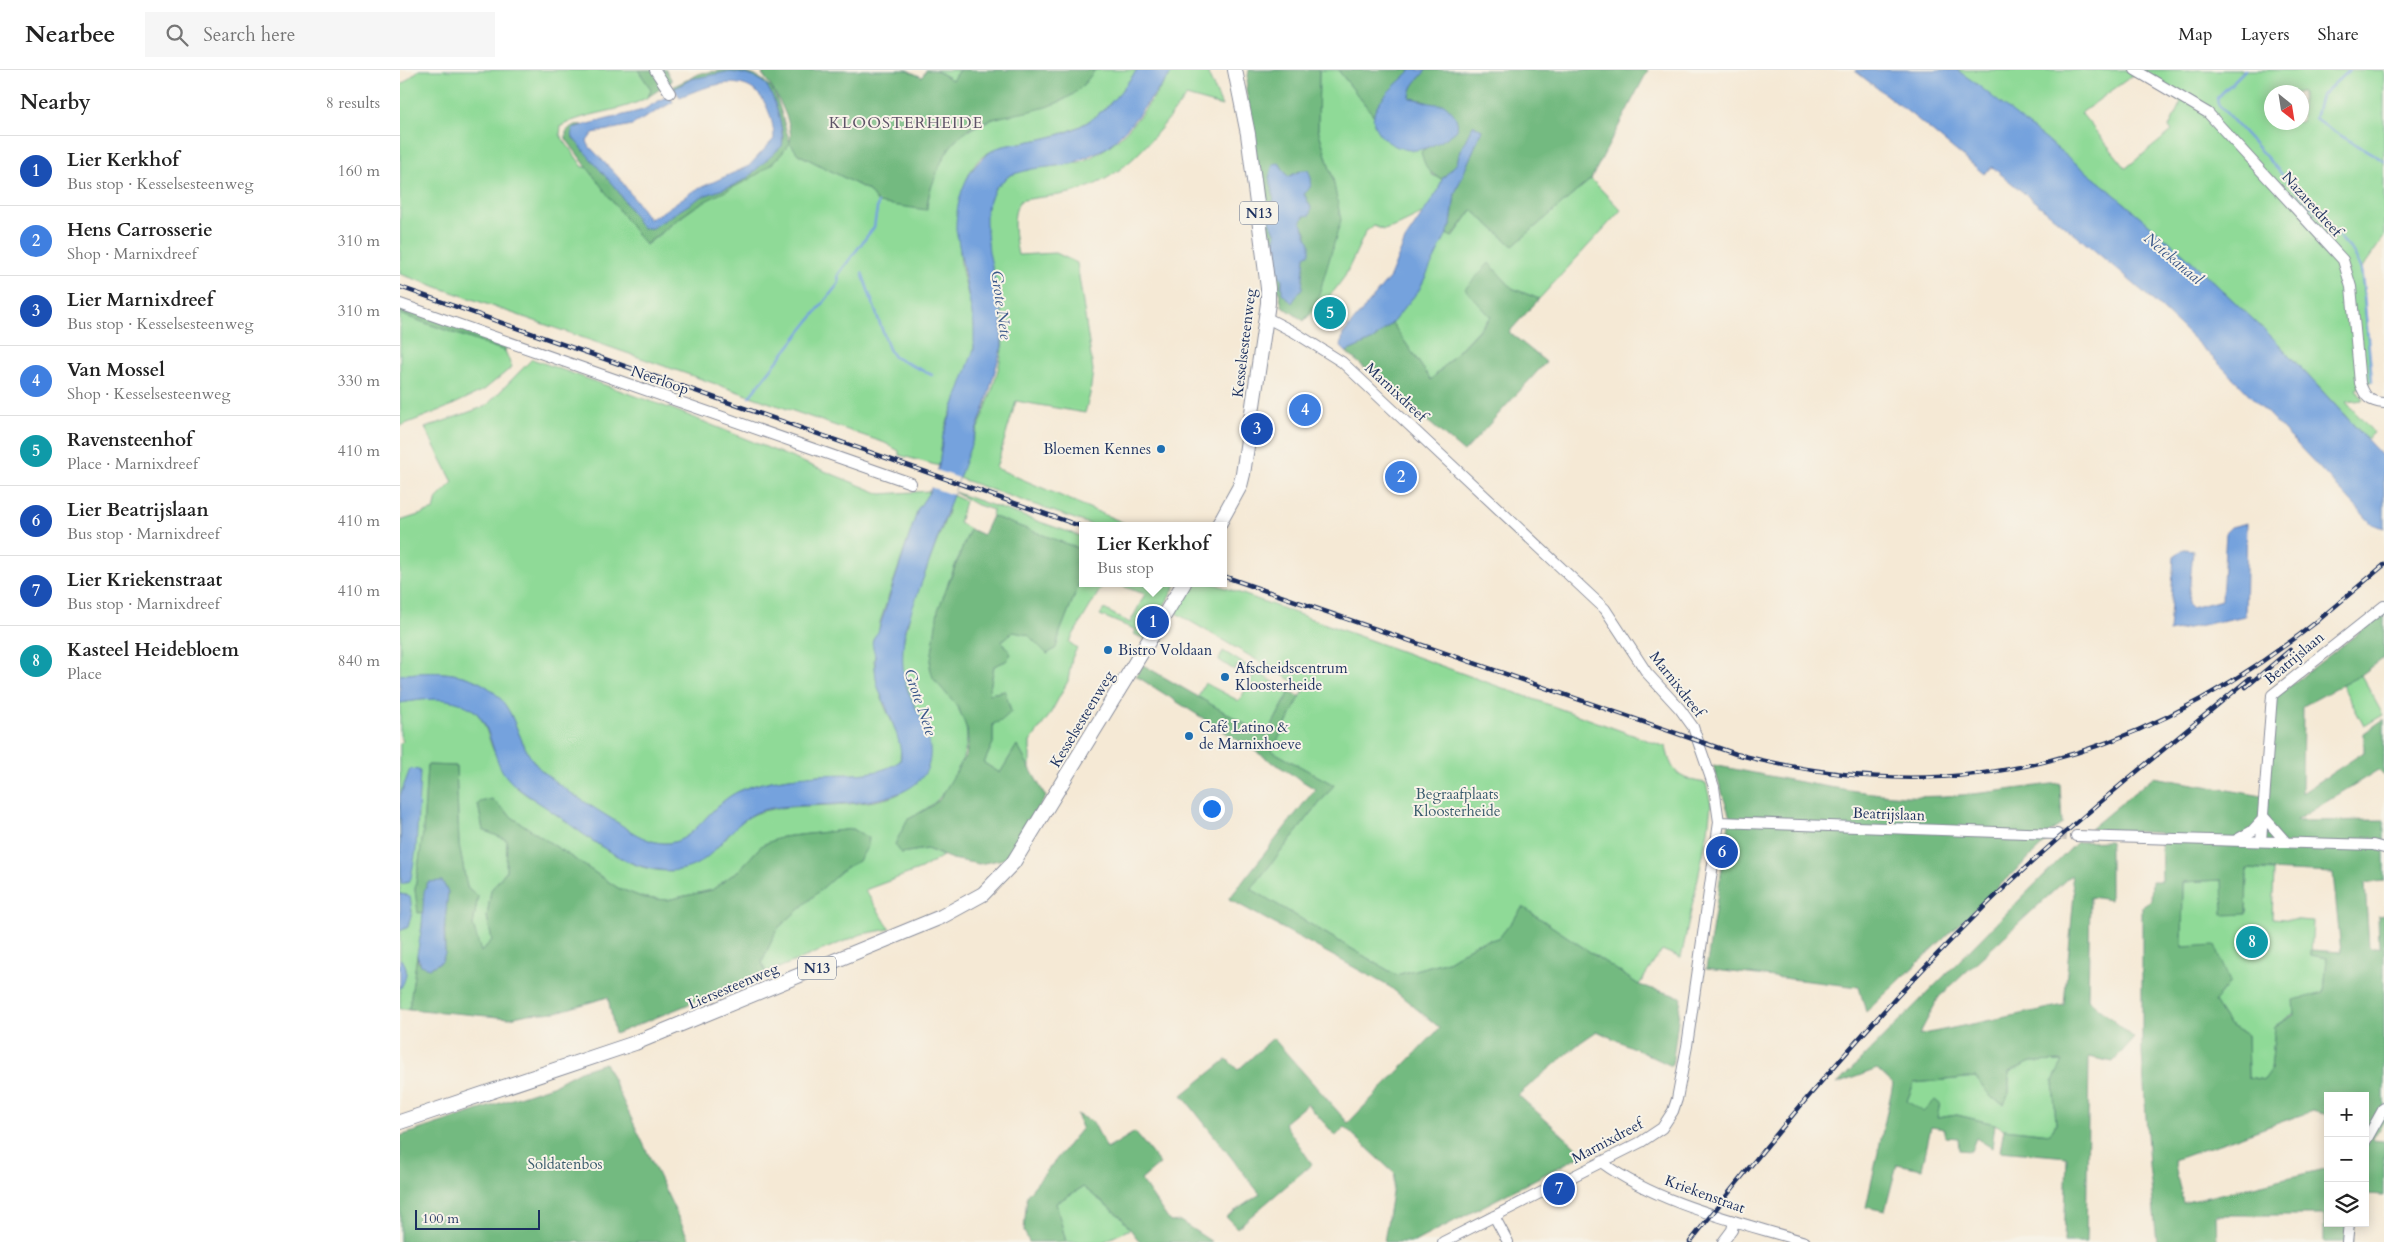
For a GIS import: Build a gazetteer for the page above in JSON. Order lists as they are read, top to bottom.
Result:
{
  "streets": {
    "main road": ["N13", "Kesselsesteenweg", "Liersesteenweg"],
    "street": [
      "Nazaretdreef",
      "Neerloop",
      "Marnixdreef",
      "Beatrijslaan",
      "Kriekenstraat"
    ]
  },
  "crossings": [
    ["Kesselsesteenweg", "Marnixdreef"],
    ["Kesselsesteenweg", "Liersesteenweg"],
    ["Marnixdreef", "Beatrijslaan"],
    ["Marnixdreef", "Kriekenstraat"]
  ],
  "districts": ["KLOOSTERHEIDE"],
  "water": ["Netekanaal", "Grote Nete"],
  "parks": ["Begraafplaats Kloosterheide", "Soldatenbos"],
  "places": [
    "Bloemen Kennes",
    "Bistro Voldaan",
    "Afscheidscentrum Kloosterheide",
    "Café Latino & de Marnixhoeve"
  ],
  "scale_bar": "100 m",
  "north": "bottom right",
  "page": {
    "header": "Nearbee",
    "search": "Search here",
    "nav": ["Map", "Layers", "Share"],
    "heading": ["Nearby", "8 results"],
    "list": [
      {
        "mark": "1",
        "name": "Lier Kerkhof",
        "note": "Bus stop · Kesselsesteenweg",
        "value": "160 m"
      },
      {
        "mark": "2",
        "name": "Hens Carrosserie",
        "note": "Shop · Marnixdreef",
        "value": "310 m"
      },
      {
        "mark": "3",
        "name": "Lier Marnixdreef",
        "note": "Bus stop · Kesselsesteenweg",
        "value": "310 m"
      },
      {
        "mark": "4",
        "name": "Van Mossel",
        "note": "Shop · Kesselsesteenweg",
        "value": "330 m"
      },
      {
        "mark": "5",
        "name": "Ravensteenhof",
        "note": "Place · Marnixdreef",
        "value": "410 m"
      },
      {
        "mark": "6",
        "name": "Lier Beatrijslaan",
        "note": "Bus stop · Marnixdreef",
        "value": "410 m"
      },
      {
        "mark": "7",
        "name": "Lier Kriekenstraat",
        "note": "Bus stop · Marnixdreef",
        "value": "410 m"
      },
      {
        "mark": "8",
        "name": "Kasteel Heidebloem",
        "note": "Place",
        "value": "840 m"
      }
    ],
    "pins": [
      "5",
      "4",
      "3",
      "2",
      "1",
      "6",
      "8",
      "7"
    ],
    "popup": ["Lier Kerkhof", "Bus stop"],
    "map_buttons": ["+", "−"],
    "scale": "100 m"
  }
}
